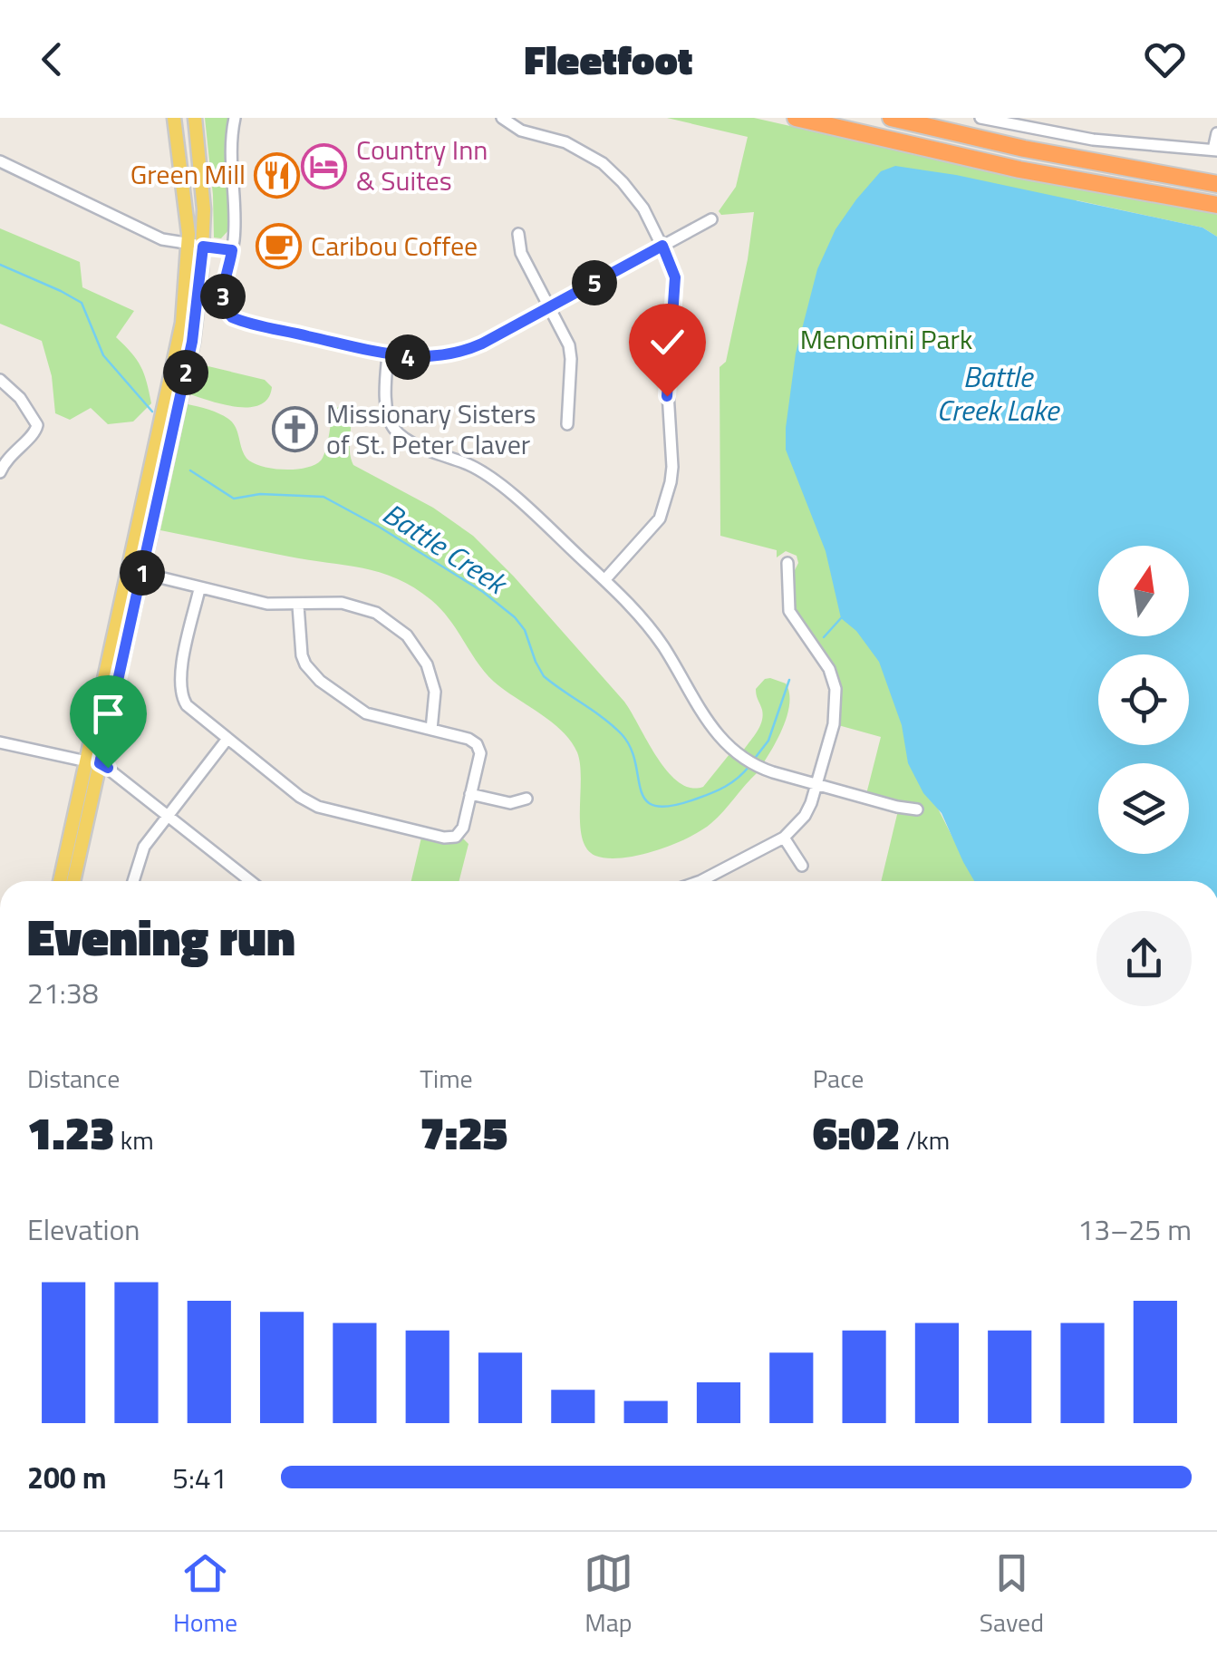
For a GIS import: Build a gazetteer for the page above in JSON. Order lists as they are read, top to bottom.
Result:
{
  "water": ["Battle Creek Lake", "Battle Creek"],
  "parks": ["Menomini Park"],
  "places": {
    "hotel": ["Country Inn & Suites"],
    "restaurant": ["Green Mill"],
    "cafe": ["Caribou Coffee"],
    "church": ["Missionary Sisters of St. Peter Claver"]
  },
  "north": "top",
  "page": {
    "header": "Fleetfoot",
    "pins": [
      "5",
      "3",
      "4",
      "2",
      "1"
    ],
    "heading": ["Evening run", "21:38"],
    "stats": [
      ["Distance", "1.23 km"],
      ["Time", "7:25"],
      ["Pace", "6:02 /km"]
    ],
    "chart": ["Elevation", "13–25 m"],
    "list": [
      {
        "name": "200 m",
        "note": "5:41"
      }
    ],
    "tabs": ["Home", "Map", "Saved"]
  }
}
